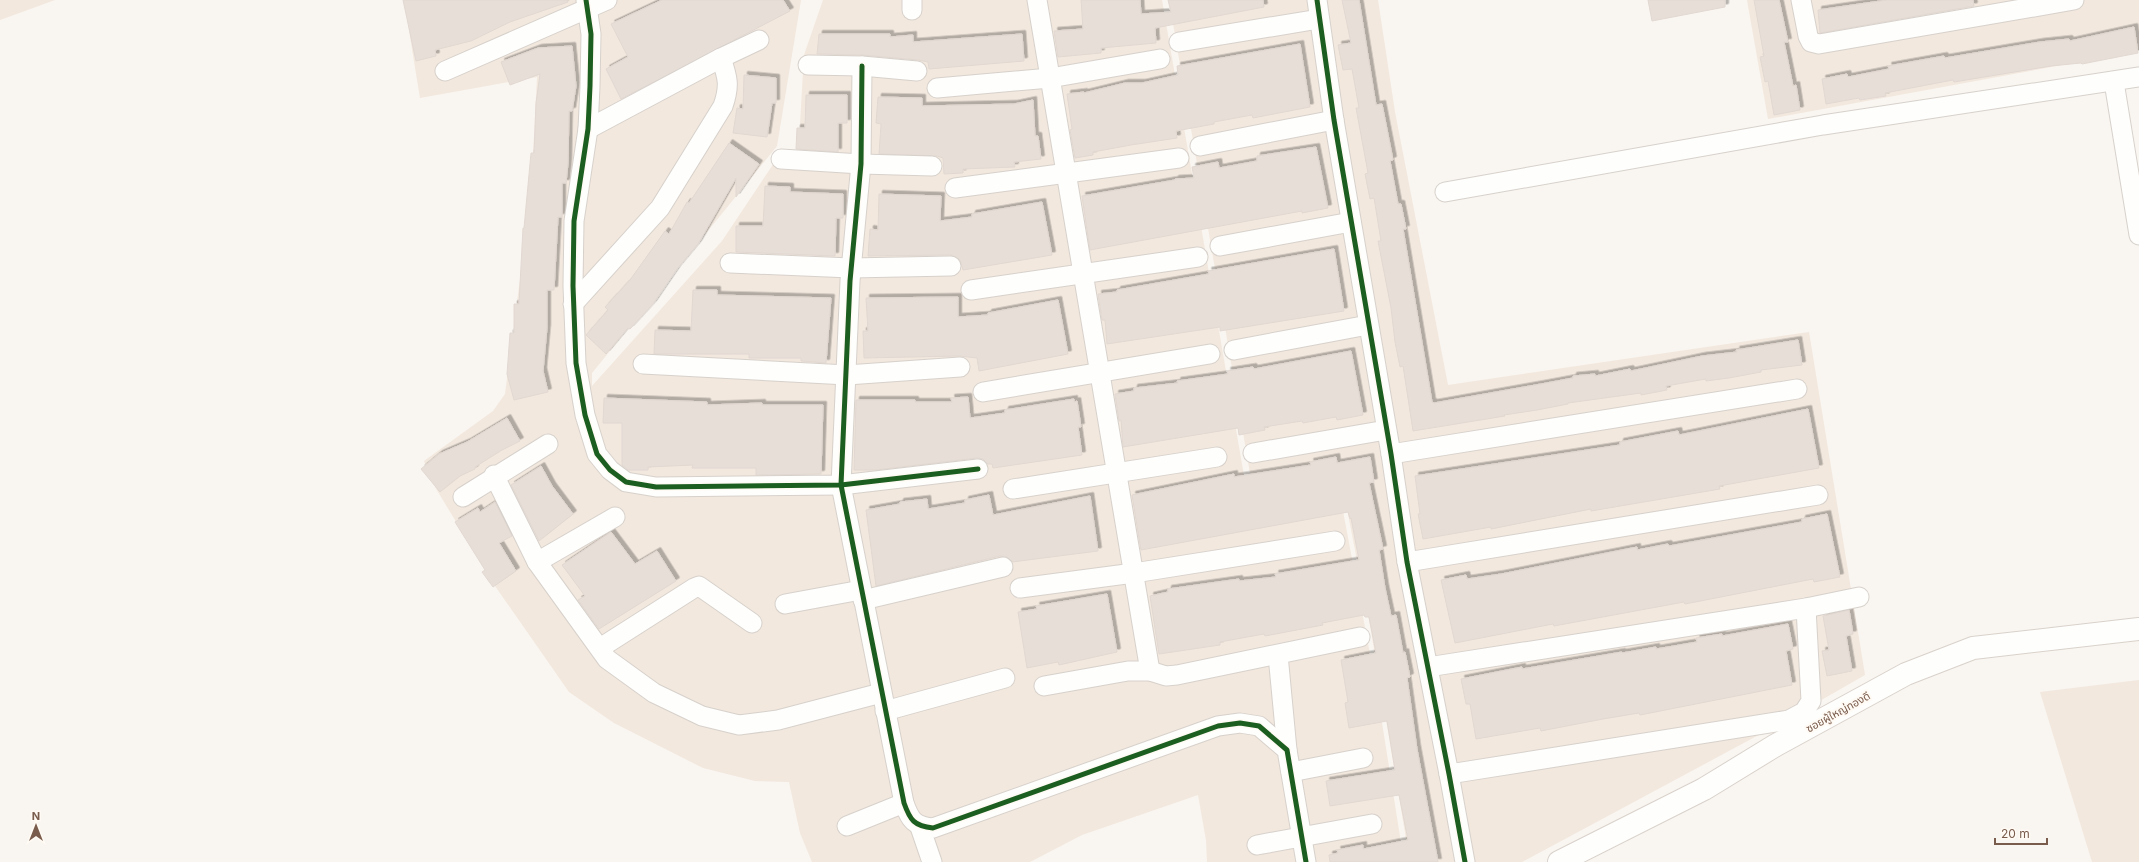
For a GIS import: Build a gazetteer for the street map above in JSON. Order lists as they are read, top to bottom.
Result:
{
  "streets": {
    "street": ["ซอยผู้ใหญ่ทองดี"]
  },
  "scale_bar": "20 m",
  "north": "top"
}
